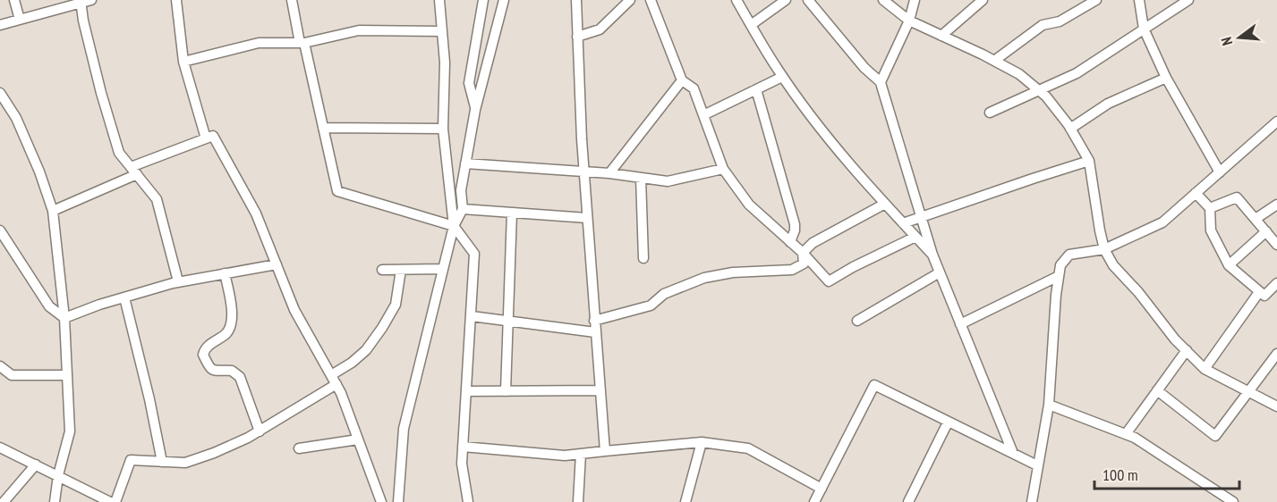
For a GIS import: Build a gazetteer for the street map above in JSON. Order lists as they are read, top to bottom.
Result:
{
  "scale_bar": "100 m",
  "north": "left"
}
